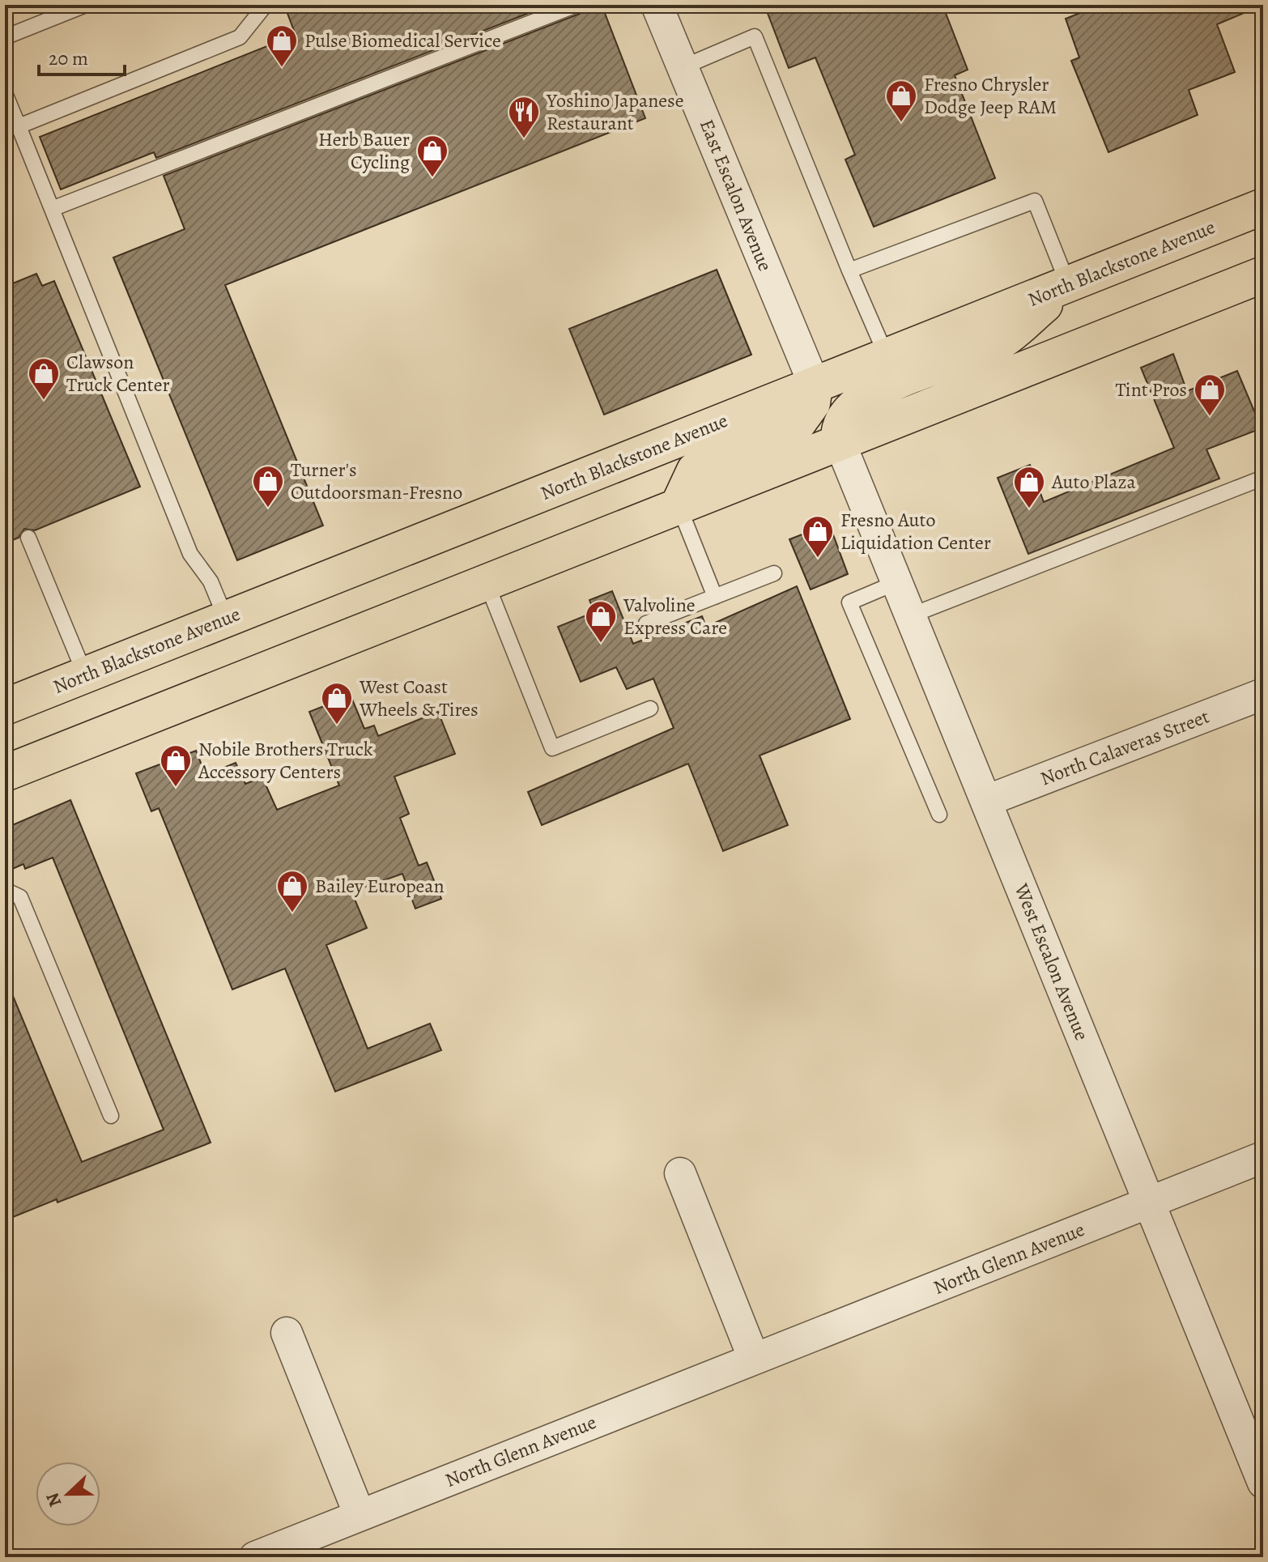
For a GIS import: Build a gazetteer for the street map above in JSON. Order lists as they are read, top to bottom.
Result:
{
  "streets": {
    "main road": ["North Blackstone Avenue"],
    "street": [
      "East Escalon Avenue",
      "North Calaveras Street",
      "West Escalon Avenue",
      "North Glenn Avenue"
    ]
  },
  "crossings": [
    ["East Escalon Avenue", "North Blackstone Avenue"],
    ["North Calaveras Street", "West Escalon Avenue"],
    ["West Escalon Avenue", "North Glenn Avenue"]
  ],
  "places": {
    "shop": [
      "Pulse Biomedical Service",
      "Fresno Chrysler Dodge Jeep RAM",
      "Herb Bauer Cycling",
      "Clawson Truck Center",
      "Tint Pros",
      "Turner's Outdoorsman-Fresno",
      "Auto Plaza",
      "Fresno Auto Liquidation Center",
      "Valvoline Express Care",
      "West Coast Wheels & Tires",
      "Nobile Brothers Truck Accessory Centers",
      "Bailey European"
    ],
    "restaurant": ["Yoshino Japanese Restaurant"]
  },
  "scale_bar": "20 m",
  "north": "left"
}
